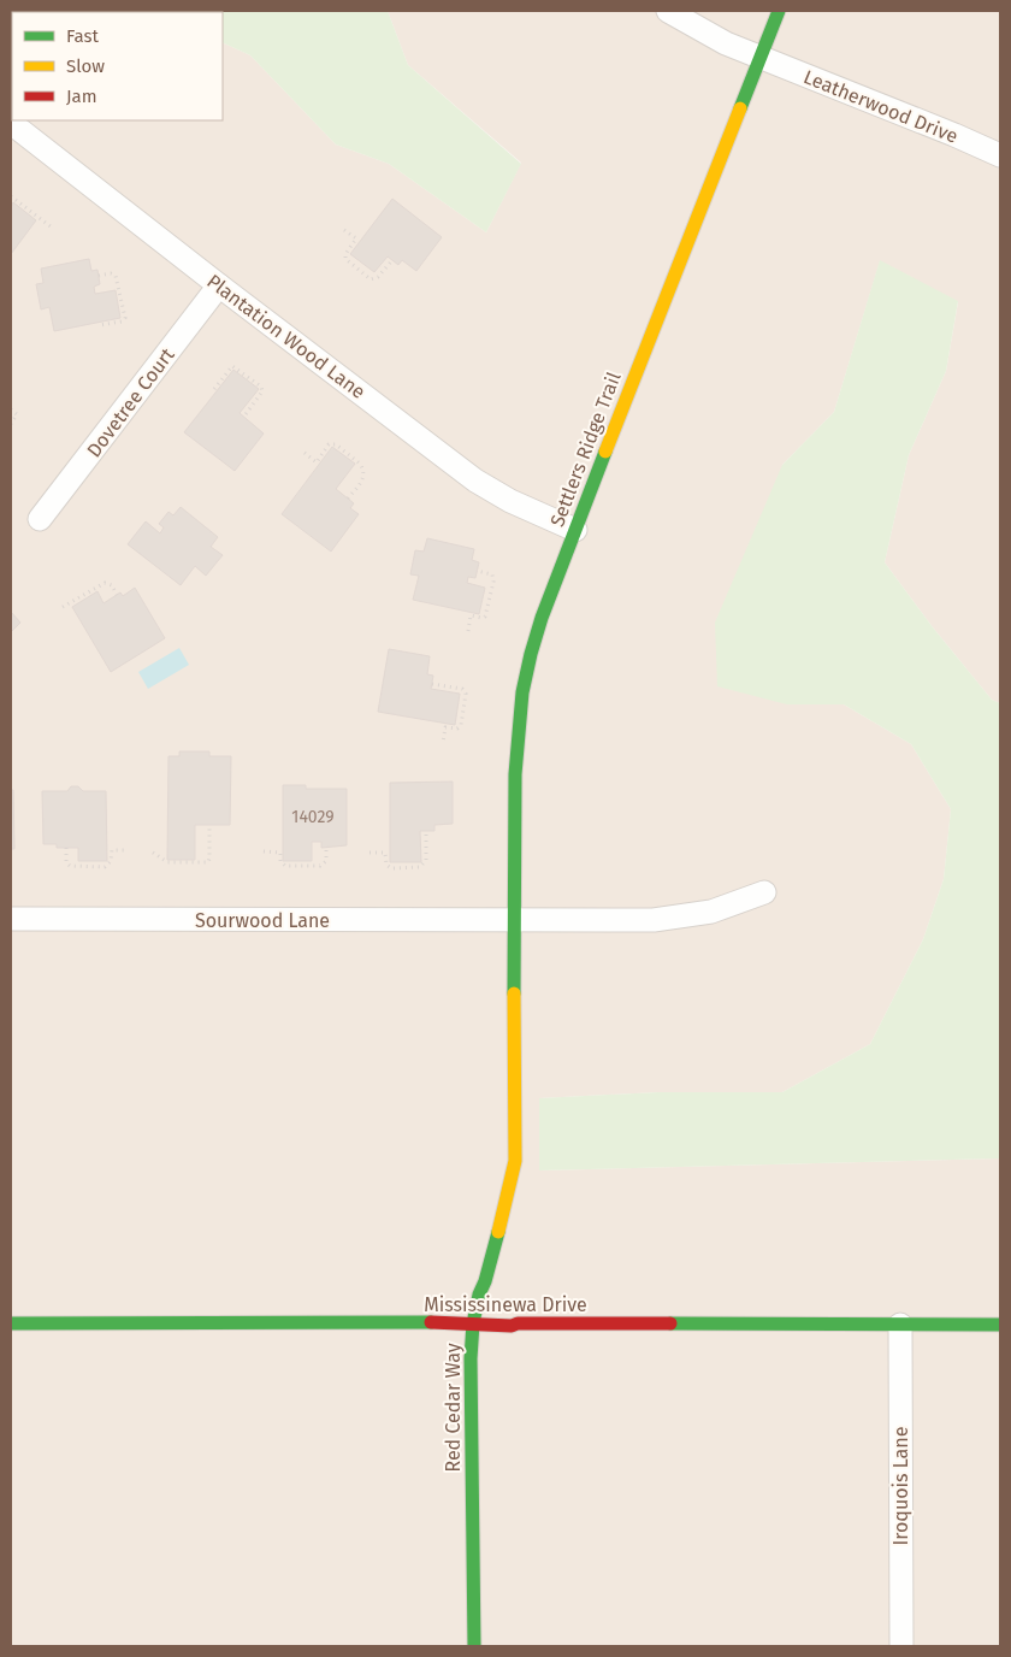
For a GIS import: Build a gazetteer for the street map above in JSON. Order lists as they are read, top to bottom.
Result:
{
  "streets": {
    "street": [
      "Leatherwood Drive",
      "Plantation Wood Lane",
      "Dovetree Court",
      "Settlers Ridge Trail",
      "Sourwood Lane",
      "Mississinewa Drive",
      "Red Cedar Way",
      "Iroquois Lane"
    ]
  },
  "crossings": [
    ["Leatherwood Drive", "Settlers Ridge Trail"],
    ["Plantation Wood Lane", "Dovetree Court"],
    ["Plantation Wood Lane", "Settlers Ridge Trail"],
    ["Settlers Ridge Trail", "Sourwood Lane"],
    ["Settlers Ridge Trail", "Red Cedar Way"],
    ["Sourwood Lane", "Red Cedar Way"],
    ["Mississinewa Drive", "Red Cedar Way"],
    ["Mississinewa Drive", "Iroquois Lane"]
  ],
  "house_numbers": ["14029"],
  "legend": ["Fast", "Slow", "Jam"]
}
